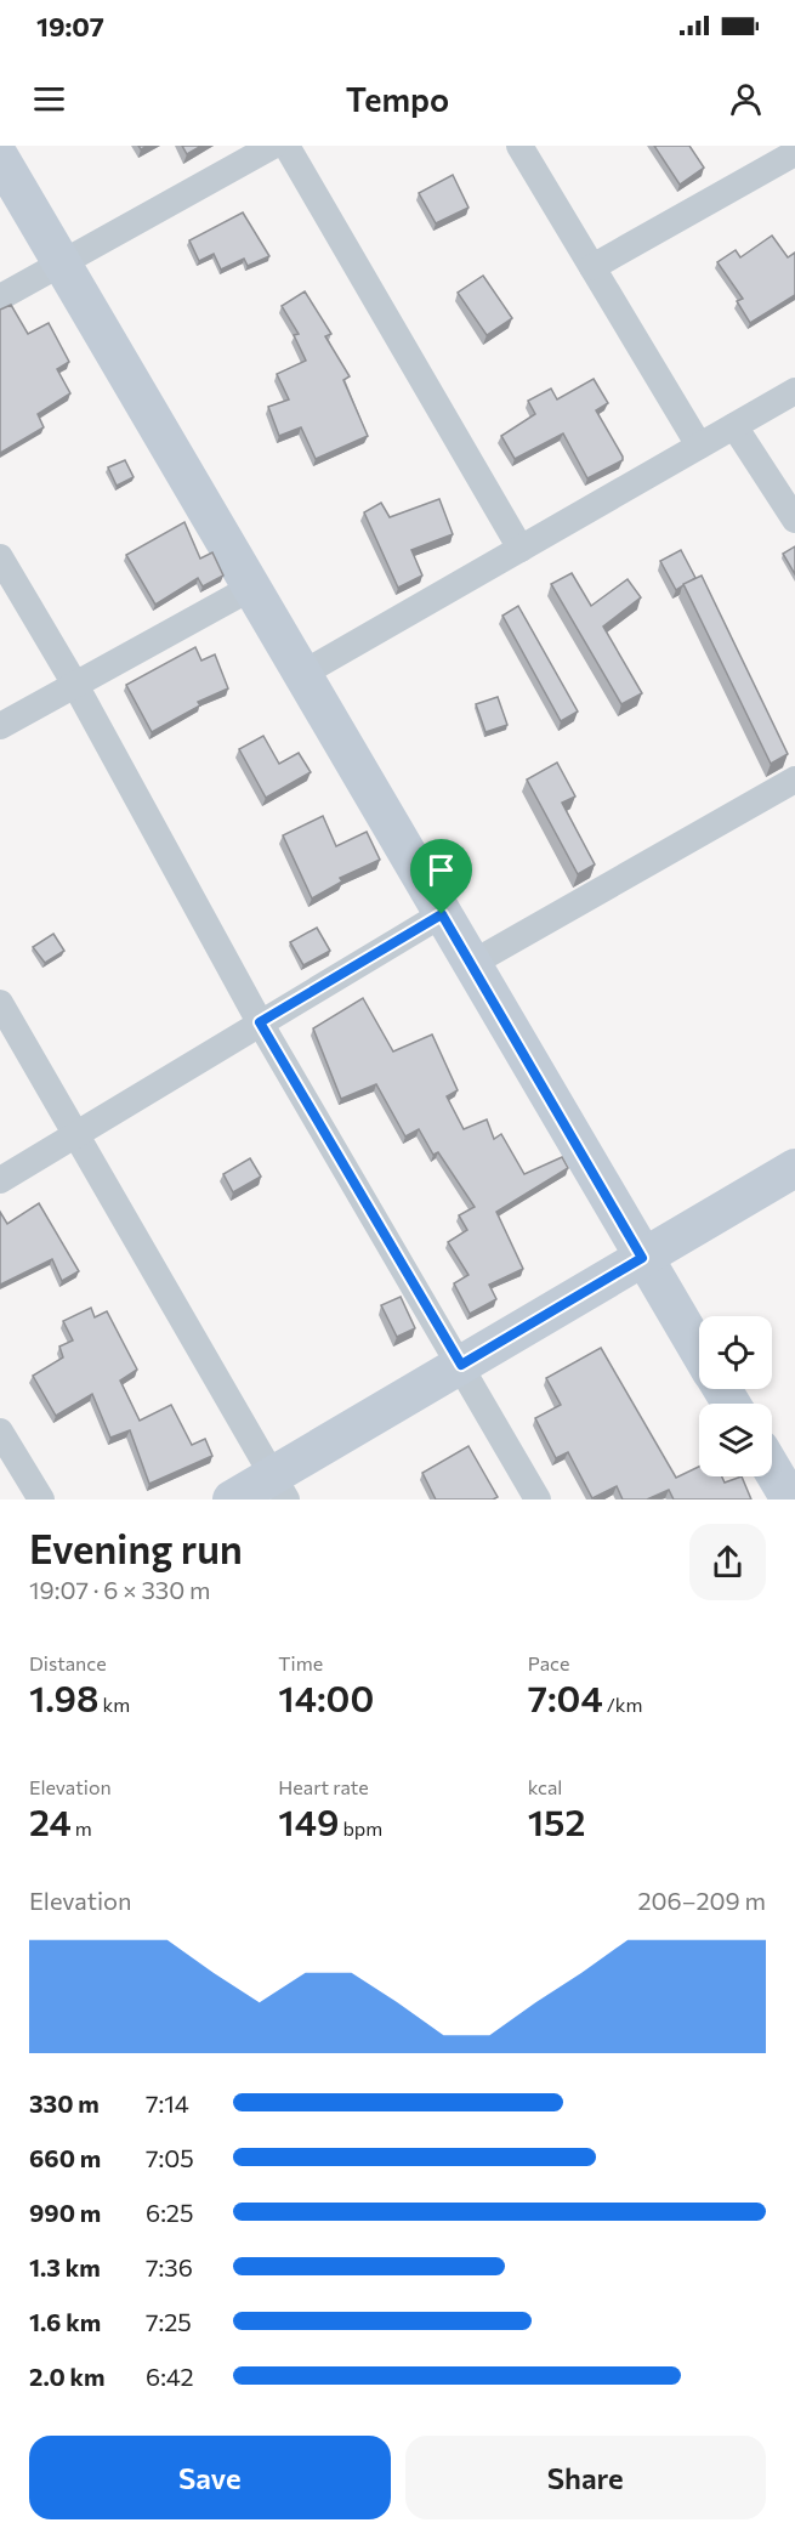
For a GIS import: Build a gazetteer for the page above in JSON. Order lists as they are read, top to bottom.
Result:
{
  "page": {
    "status": "19:07",
    "header": "Tempo",
    "heading": ["Evening run", "19:07 · 6 × 330 m"],
    "stats": [
      ["Distance", "1.98 km"],
      ["Time", "14:00"],
      ["Pace", "7:04 /km"],
      ["Elevation", "24 m"],
      ["Heart rate", "149 bpm"],
      ["kcal", "152"]
    ],
    "chart": ["Elevation", "206–209 m"],
    "list": [
      {
        "name": "330 m",
        "note": "7:14"
      },
      {
        "name": "660 m",
        "note": "7:05"
      },
      {
        "name": "990 m",
        "note": "6:25"
      },
      {
        "name": "1.3 km",
        "note": "7:36"
      },
      {
        "name": "1.6 km",
        "note": "7:25"
      },
      {
        "name": "2.0 km",
        "note": "6:42"
      }
    ],
    "buttons": ["Save", "Share"]
  }
}
